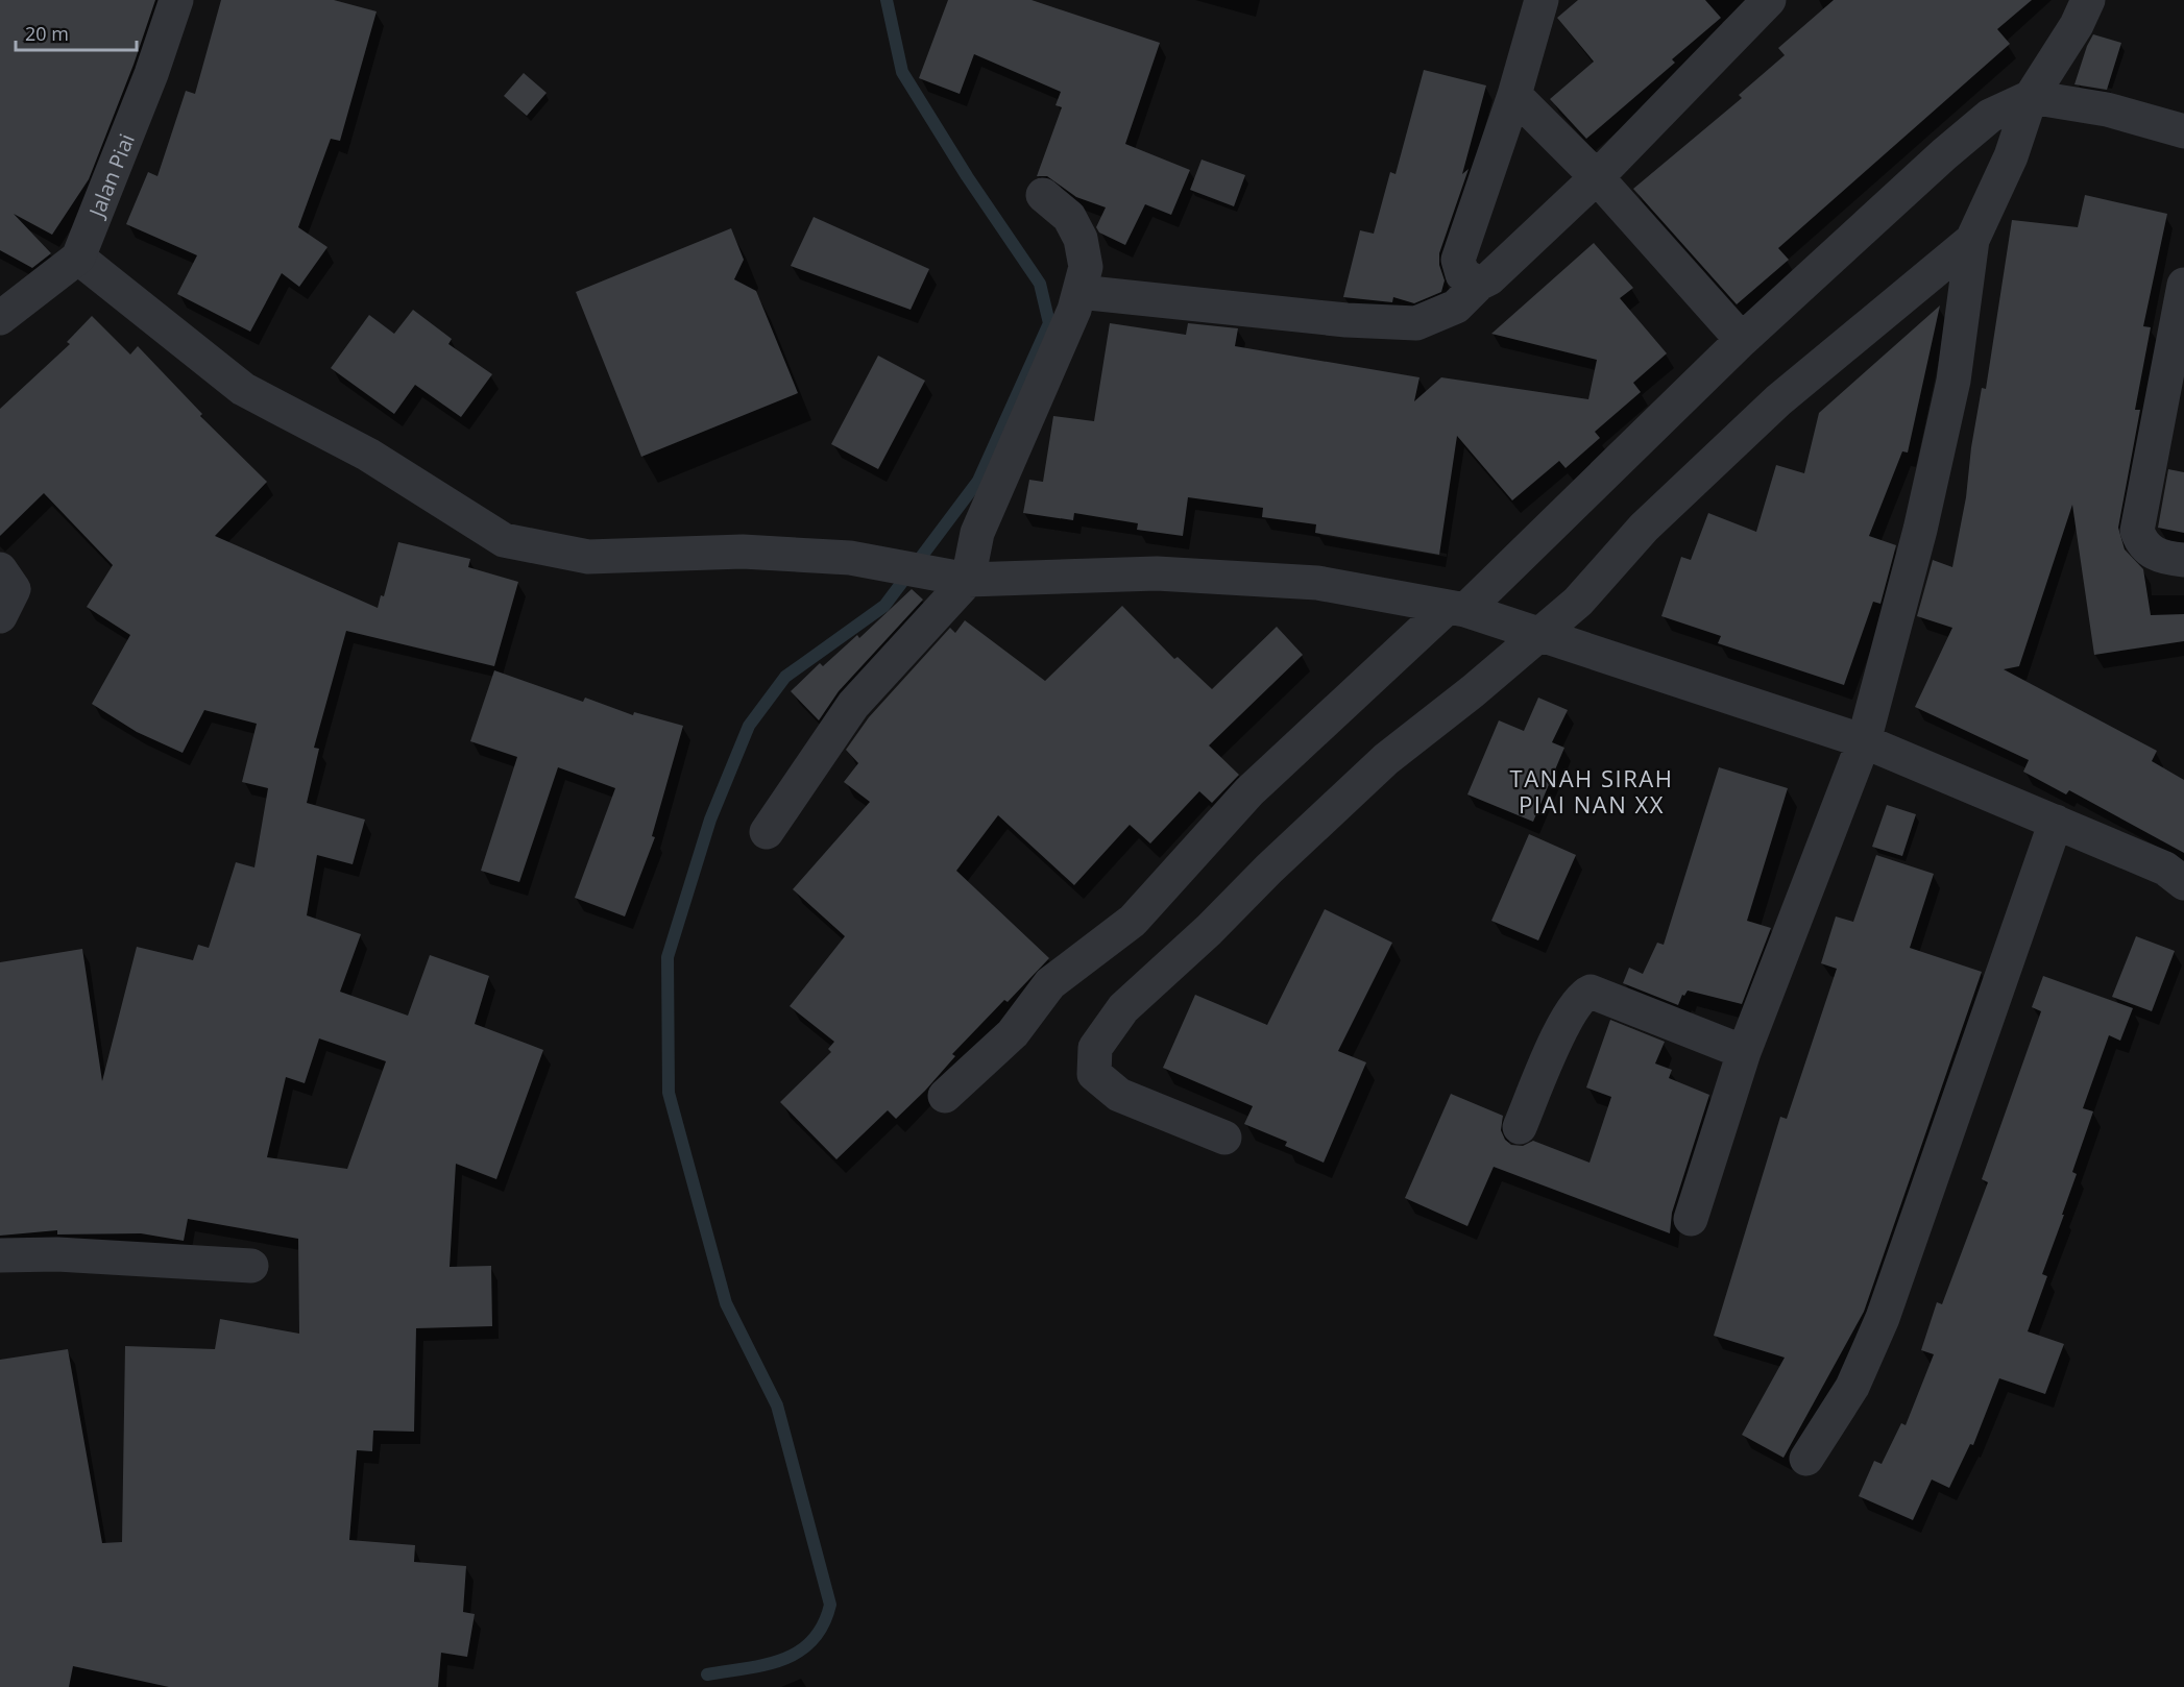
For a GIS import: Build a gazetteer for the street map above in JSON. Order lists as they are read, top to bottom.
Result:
{
  "streets": {
    "street": ["Jalan Piai"]
  },
  "districts": ["TANAH SIRAH PIAI NAN XX"],
  "scale_bar": "20 m"
}
